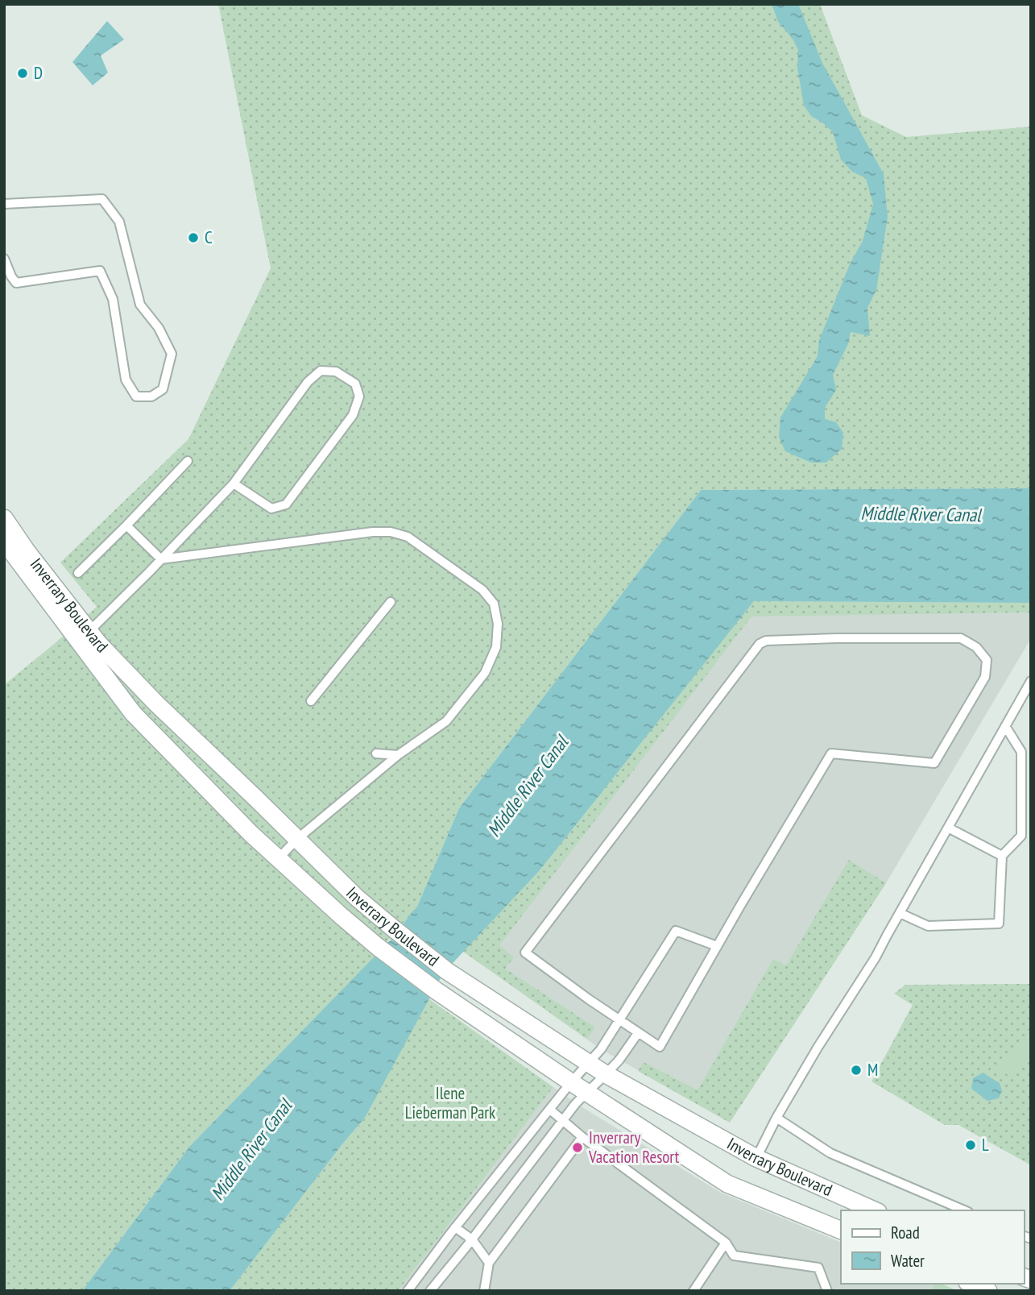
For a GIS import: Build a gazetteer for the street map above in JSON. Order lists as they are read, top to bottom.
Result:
{
  "streets": {
    "street": ["Inverrary Boulevard"]
  },
  "water": ["Middle River Canal"],
  "parks": ["Ilene Lieberman Park"],
  "places": [
    "D",
    "C",
    "M",
    "L",
    "Inverrary Vacation Resort"
  ],
  "legend": ["Road", "Water"]
}
